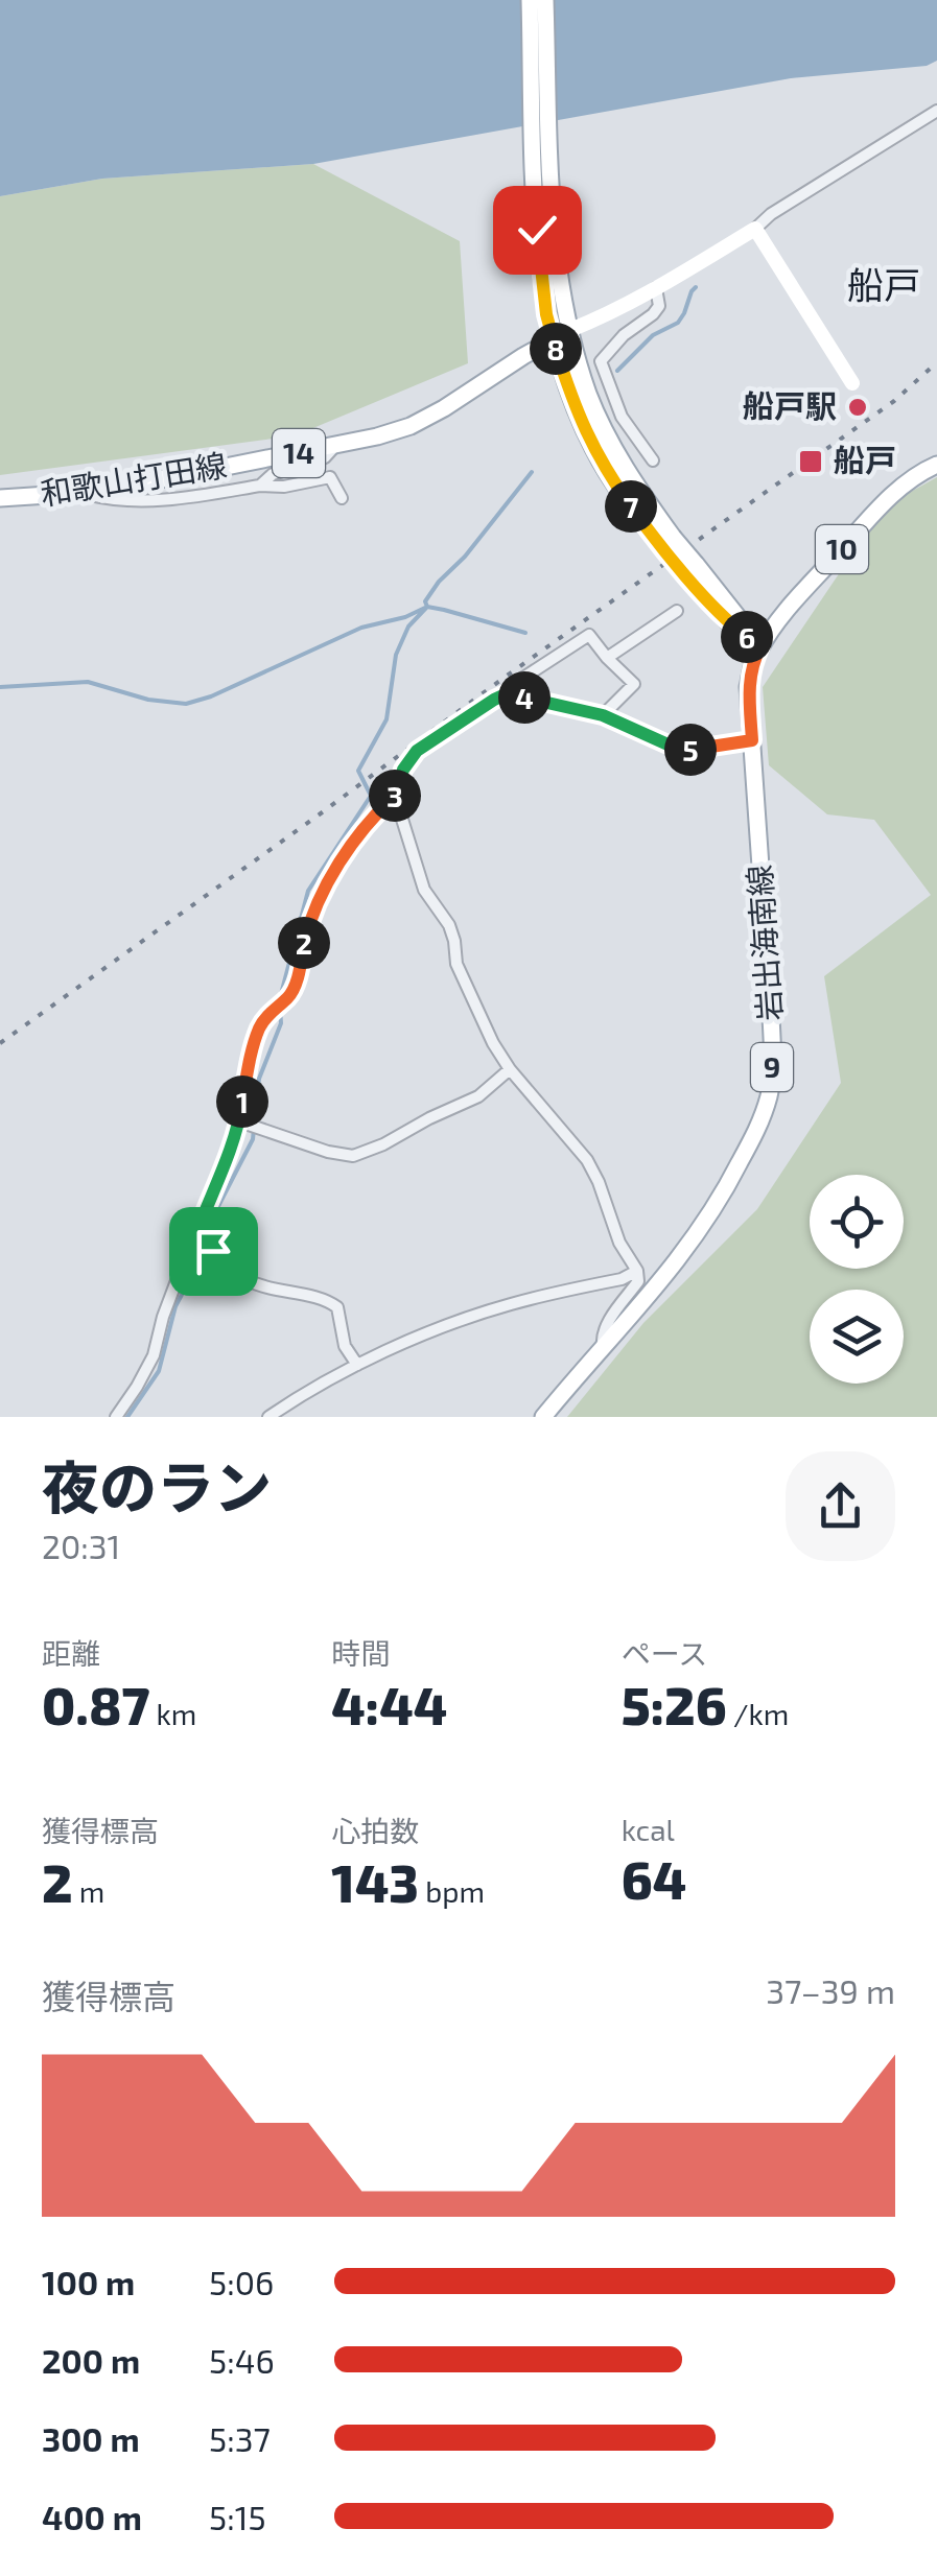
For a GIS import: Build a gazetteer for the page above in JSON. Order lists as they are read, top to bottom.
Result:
{
  "streets": {
    "main road": [
      "14",
      "和歌山打田線",
      "10",
      "岩出海南線",
      "9"
    ]
  },
  "crossings": [
    ["10", "岩出海南線"]
  ],
  "districts": ["船戸"],
  "places": {
    "other": ["船戸駅"],
    "transit": ["船戸"]
  },
  "page": {
    "pins": [
      "8",
      "7",
      "6",
      "4",
      "5",
      "3",
      "2",
      "1"
    ],
    "heading": ["夜のラン", "20:31"],
    "stats": [
      ["距離", "0.87 km"],
      ["時間", "4:44"],
      ["ペース", "5:26 /km"],
      ["獲得標高", "2 m"],
      ["心拍数", "143 bpm"],
      ["kcal", "64"]
    ],
    "chart": ["獲得標高", "37–39 m"],
    "list": [
      {
        "name": "100 m",
        "note": "5:06"
      },
      {
        "name": "200 m",
        "note": "5:46"
      },
      {
        "name": "300 m",
        "note": "5:37"
      },
      {
        "name": "400 m",
        "note": "5:15"
      }
    ]
  }
}
